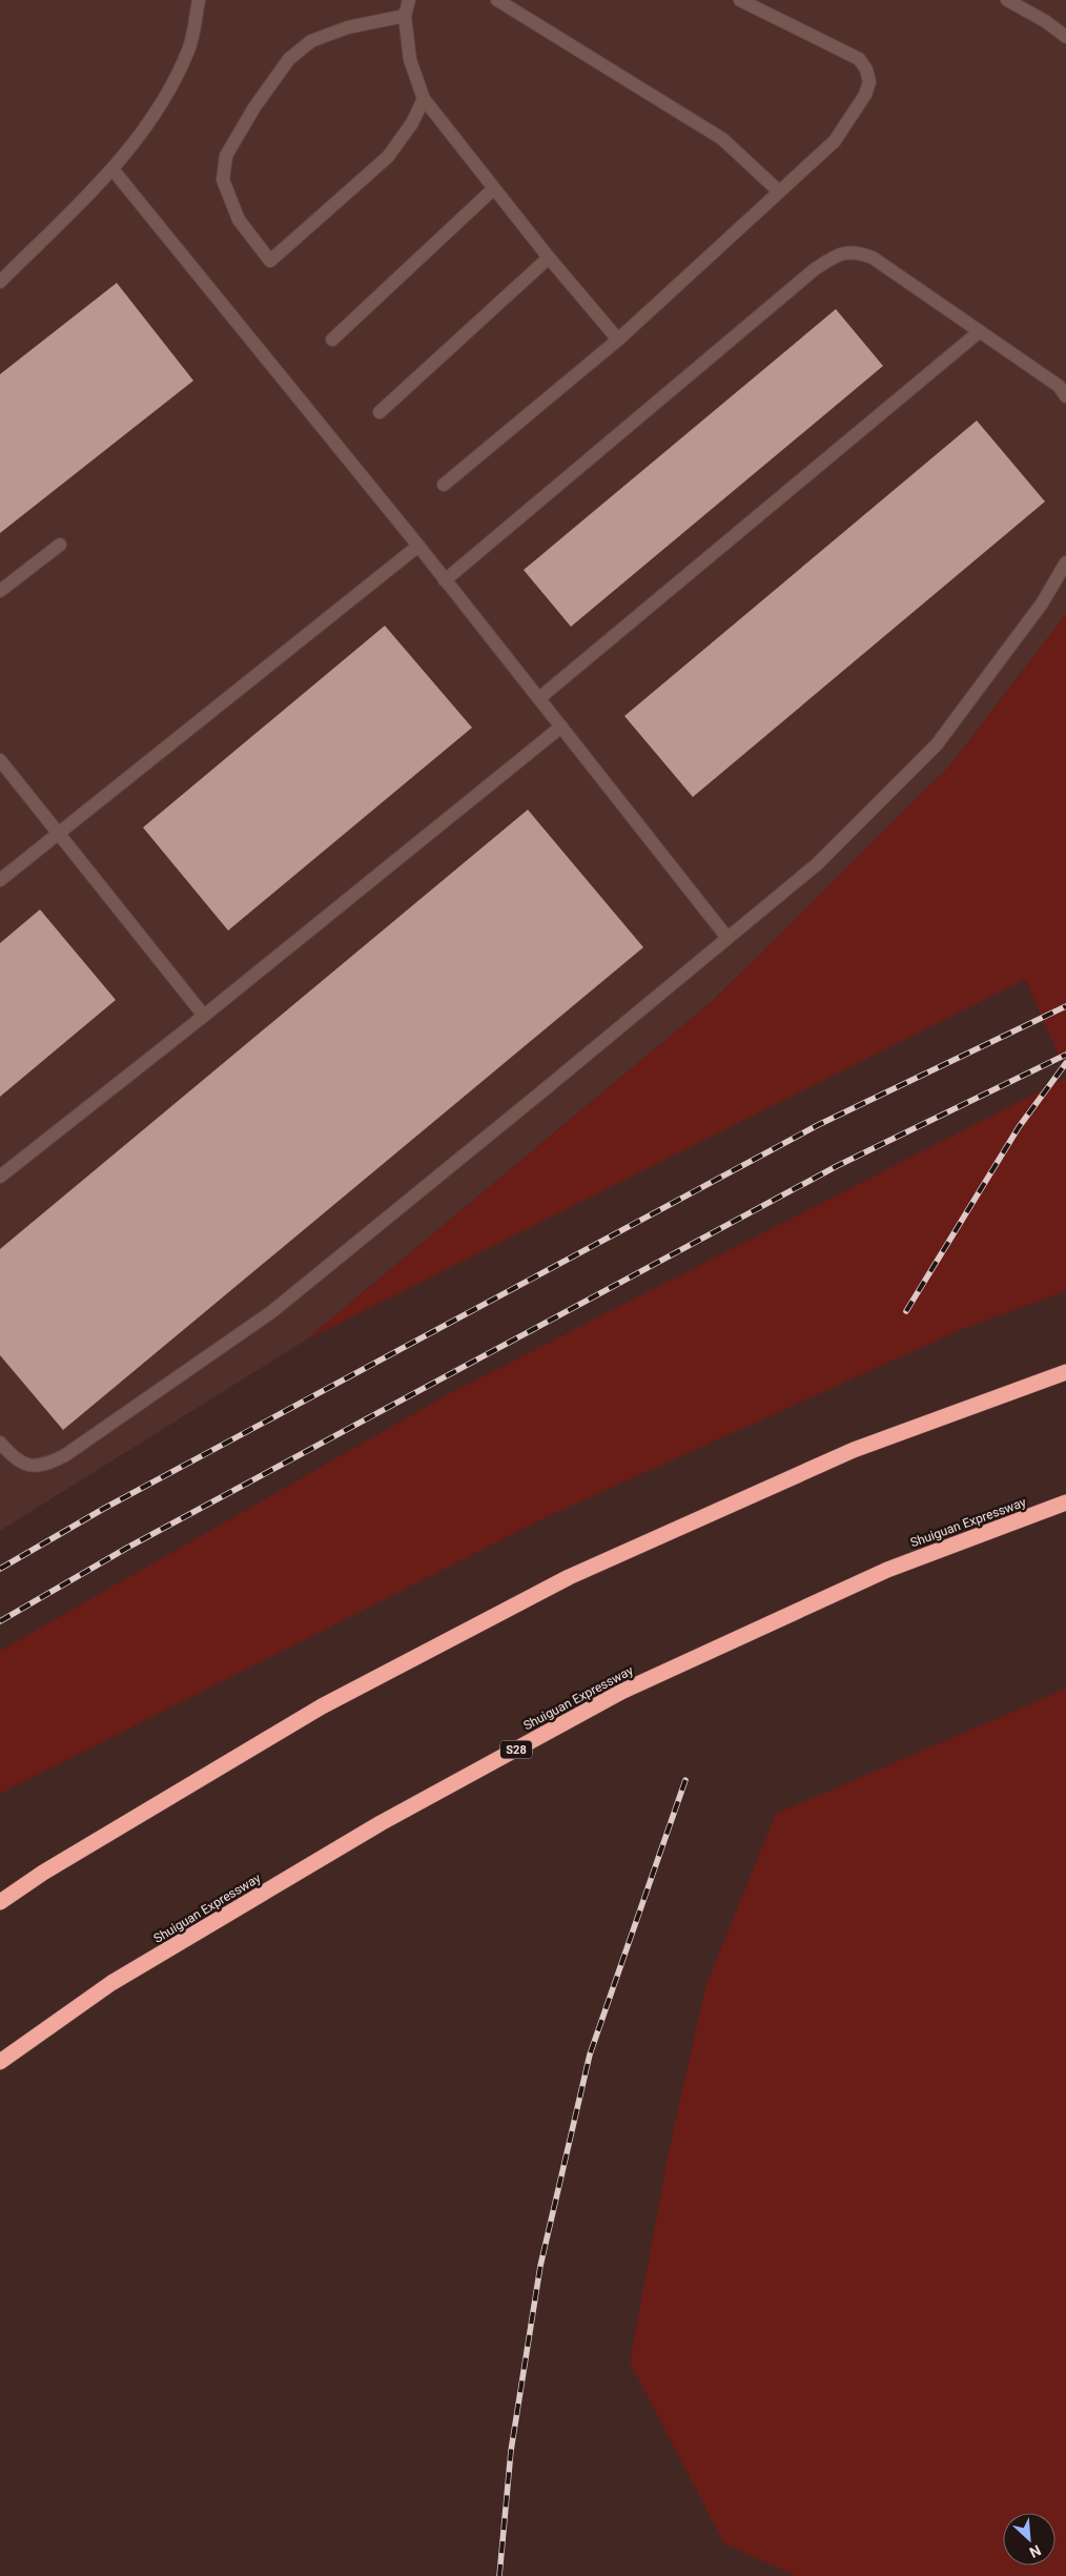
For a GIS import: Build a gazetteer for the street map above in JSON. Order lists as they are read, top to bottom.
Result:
{
  "streets": {
    "highway": ["Shuiguan Expressway", "S28"]
  },
  "north": "bottom right"
}
